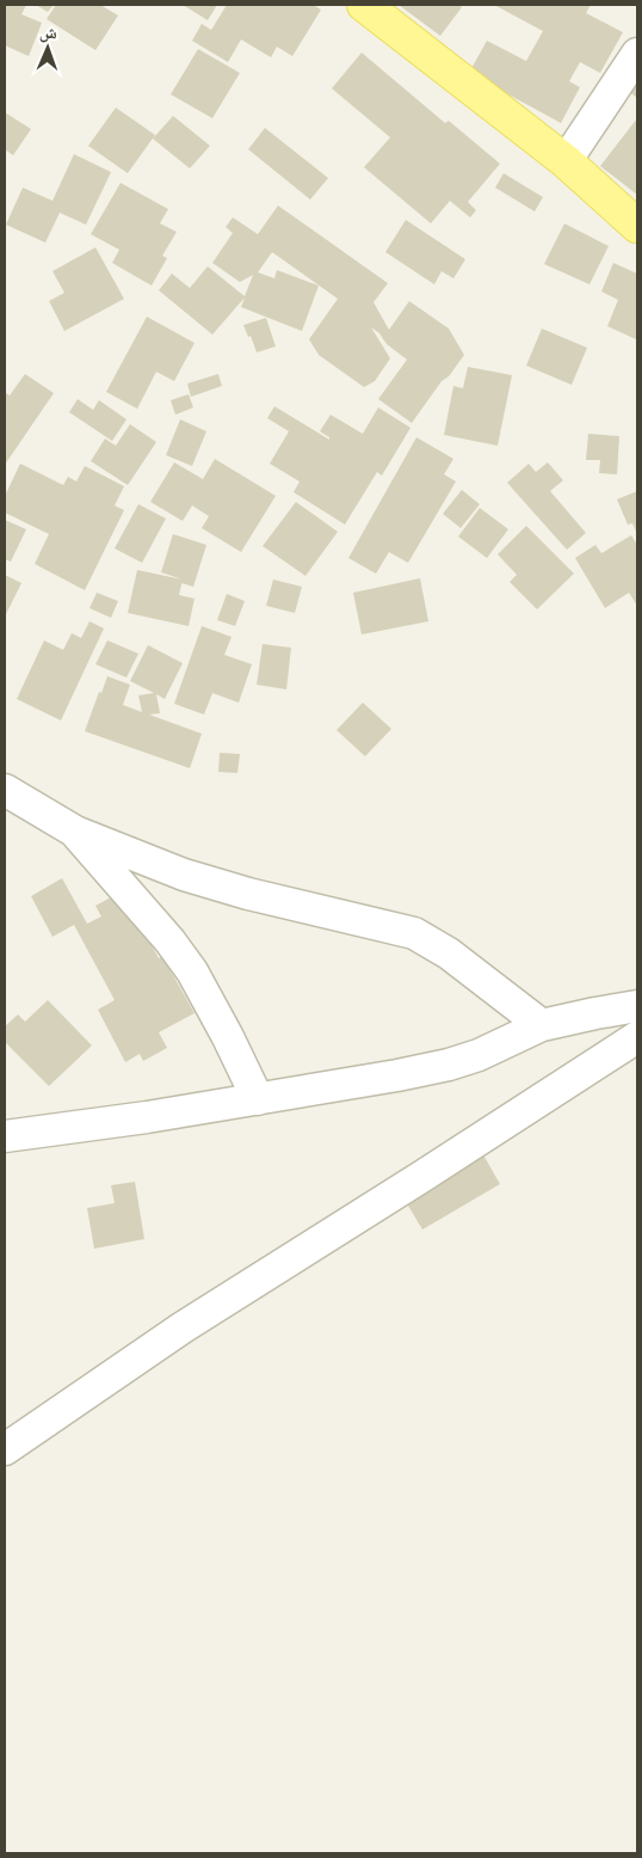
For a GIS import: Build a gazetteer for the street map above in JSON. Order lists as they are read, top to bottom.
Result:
{
  "north": "top"
}
